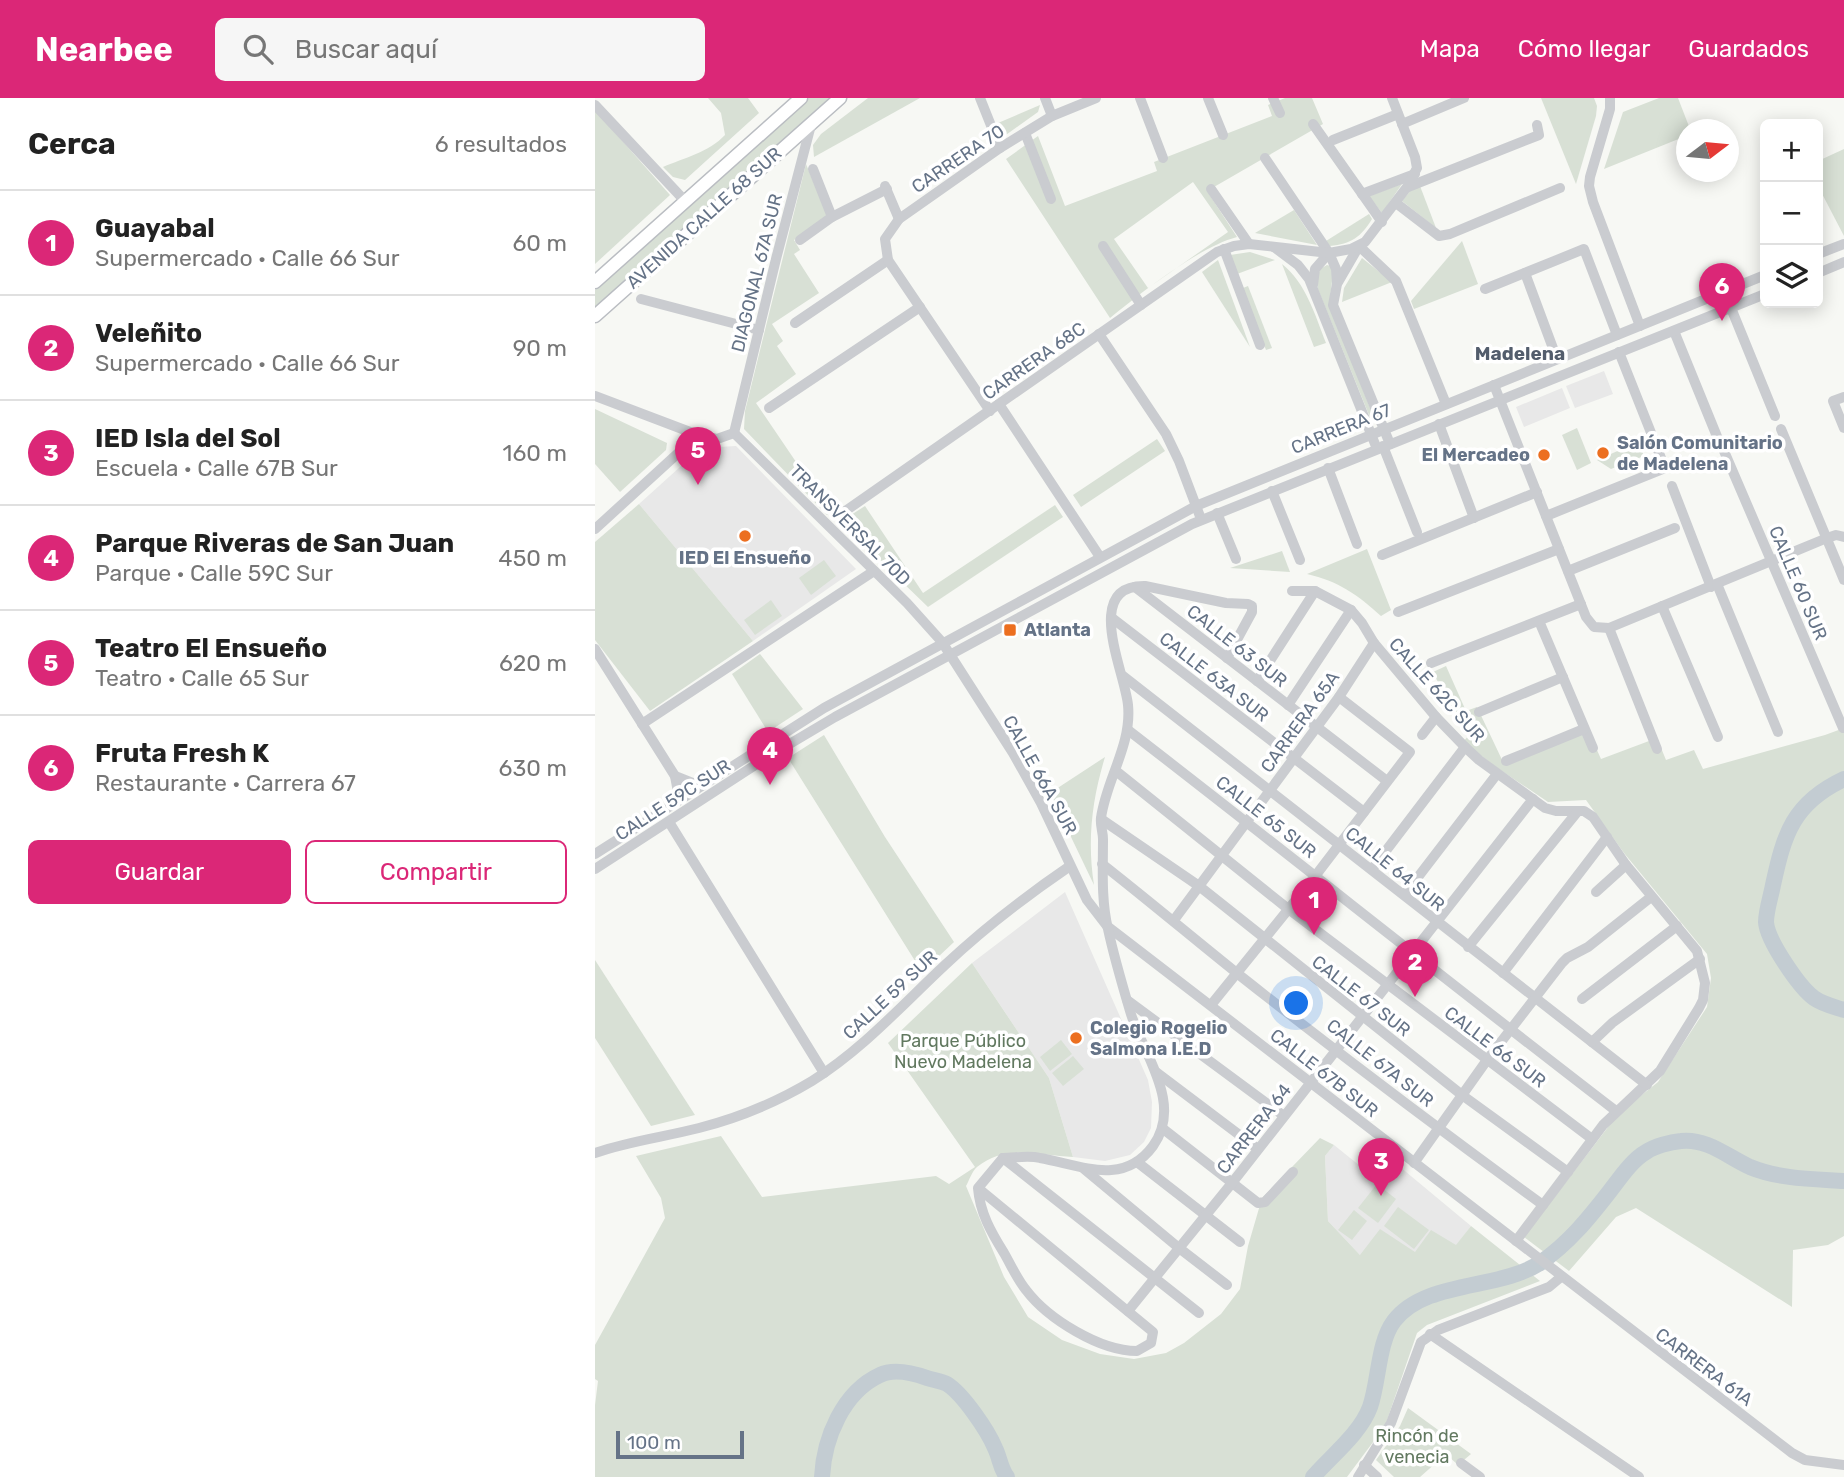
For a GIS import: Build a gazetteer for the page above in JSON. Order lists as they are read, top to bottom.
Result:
{
  "streets": {
    "main road": ["AVENIDA CALLE 68 SUR"],
    "street": [
      "CARRERA 70",
      "DIAGONAL 67A SUR",
      "CARRERA 68C",
      "CARRERA 67",
      "TRANSVERSAL 70D",
      "CALLE 60 SUR",
      "CALLE 63 SUR",
      "CALLE 63A SUR",
      "CALLE 62C SUR",
      "CARRERA 65A",
      "CALLE 66A SUR",
      "CALLE 59C SUR",
      "CALLE 65 SUR",
      "CALLE 64 SUR",
      "CALLE 59 SUR",
      "CALLE 67 SUR",
      "CALLE 66 SUR",
      "CALLE 67A SUR",
      "CALLE 67B SUR",
      "CARRERA 64",
      "CARRERA 61A"
    ]
  },
  "crossings": [
    ["AVENIDA CALLE 68 SUR", "DIAGONAL 67A SUR"],
    ["DIAGONAL 67A SUR", "TRANSVERSAL 70D"],
    ["CARRERA 67", "TRANSVERSAL 70D"],
    ["CARRERA 67", "CALLE 66A SUR"],
    ["CARRERA 67", "CALLE 59C SUR"],
    ["TRANSVERSAL 70D", "CALLE 66A SUR"],
    ["TRANSVERSAL 70D", "CALLE 59C SUR"],
    ["CALLE 63 SUR", "CARRERA 65A"],
    ["CALLE 63A SUR", "CARRERA 65A"],
    ["CALLE 62C SUR", "CARRERA 65A"],
    ["CALLE 62C SUR", "CARRERA 64"],
    ["CARRERA 65A", "CALLE 65 SUR"],
    ["CARRERA 65A", "CALLE 64 SUR"],
    ["CARRERA 65A", "CALLE 67 SUR"],
    ["CARRERA 65A", "CALLE 66 SUR"],
    ["CARRERA 65A", "CALLE 67A SUR"],
    ["CALLE 66A SUR", "CALLE 59C SUR"],
    ["CALLE 66A SUR", "CALLE 59 SUR"],
    ["CALLE 66A SUR", "CALLE 67B SUR"],
    ["CALLE 65 SUR", "CARRERA 64"],
    ["CALLE 64 SUR", "CARRERA 64"],
    ["CALLE 67 SUR", "CARRERA 64"],
    ["CALLE 66 SUR", "CARRERA 64"],
    ["CALLE 67A SUR", "CARRERA 64"],
    ["CALLE 67B SUR", "CARRERA 64"],
    ["CALLE 67B SUR", "CARRERA 61A"]
  ],
  "districts": ["Madelena"],
  "parks": ["Parque Público Nuevo Madelena", "Rincón de venecia"],
  "places": {
    "other": [
      "Salón Comunitario de Madelena",
      "El Mercadeo",
      "IED El Ensueño",
      "Colegio Rogelio Salmona I.E.D"
    ],
    "transit": ["Atlanta"]
  },
  "scale_bar": "100 m",
  "north": "right",
  "page": {
    "header": "Nearbee",
    "search": "Buscar aquí",
    "nav": ["Mapa", "Cómo llegar", "Guardados"],
    "heading": ["Cerca", "6 resultados"],
    "map_buttons": ["+", "−"],
    "list": [
      {
        "mark": "1",
        "name": "Guayabal",
        "note": "Supermercado · Calle 66 Sur",
        "value": "60 m"
      },
      {
        "mark": "2",
        "name": "Veleñito",
        "note": "Supermercado · Calle 66 Sur",
        "value": "90 m"
      },
      {
        "mark": "3",
        "name": "IED Isla del Sol",
        "note": "Escuela · Calle 67B Sur",
        "value": "160 m"
      },
      {
        "mark": "4",
        "name": "Parque Riveras de San Juan",
        "note": "Parque · Calle 59C Sur",
        "value": "450 m"
      },
      {
        "mark": "5",
        "name": "Teatro El Ensueño",
        "note": "Teatro · Calle 65 Sur",
        "value": "620 m"
      },
      {
        "mark": "6",
        "name": "Fruta Fresh K",
        "note": "Restaurante · Carrera 67",
        "value": "630 m"
      }
    ],
    "pins": [
      "6",
      "5",
      "4",
      "1",
      "2",
      "3"
    ],
    "buttons": ["Guardar", "Compartir"],
    "scale": "100 m"
  }
}
